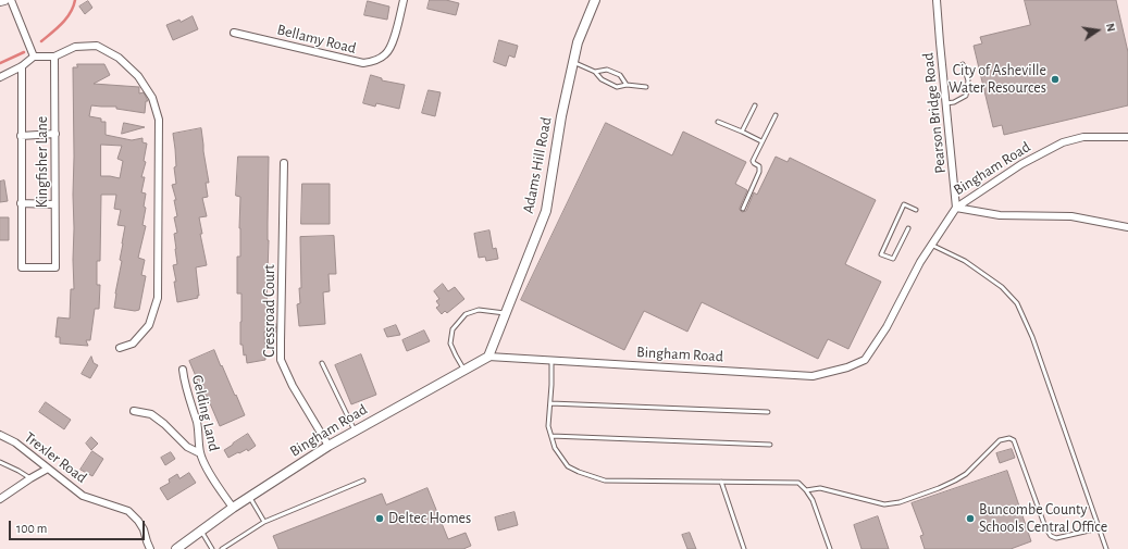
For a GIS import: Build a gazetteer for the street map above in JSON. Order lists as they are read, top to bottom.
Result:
{
  "streets": {
    "street": [
      "Bellamy Road",
      "Pearson Bridge Road",
      "Kingfisher Lane",
      "Adams Hill Road",
      "Bingham Road",
      "Cressroad Court",
      "Gelding Land",
      "Trexler Road"
    ]
  },
  "crossings": [
    ["Pearson Bridge Road", "Bingham Road"],
    ["Adams Hill Road", "Bingham Road"],
    ["Bingham Road", "Cressroad Court"],
    ["Bingham Road", "Gelding Land"]
  ],
  "places": ["City of Asheville Water Resources", "Deltec Homes", "Buncombe County Schools Central Office"],
  "scale_bar": "100 m",
  "north": "right"
}
